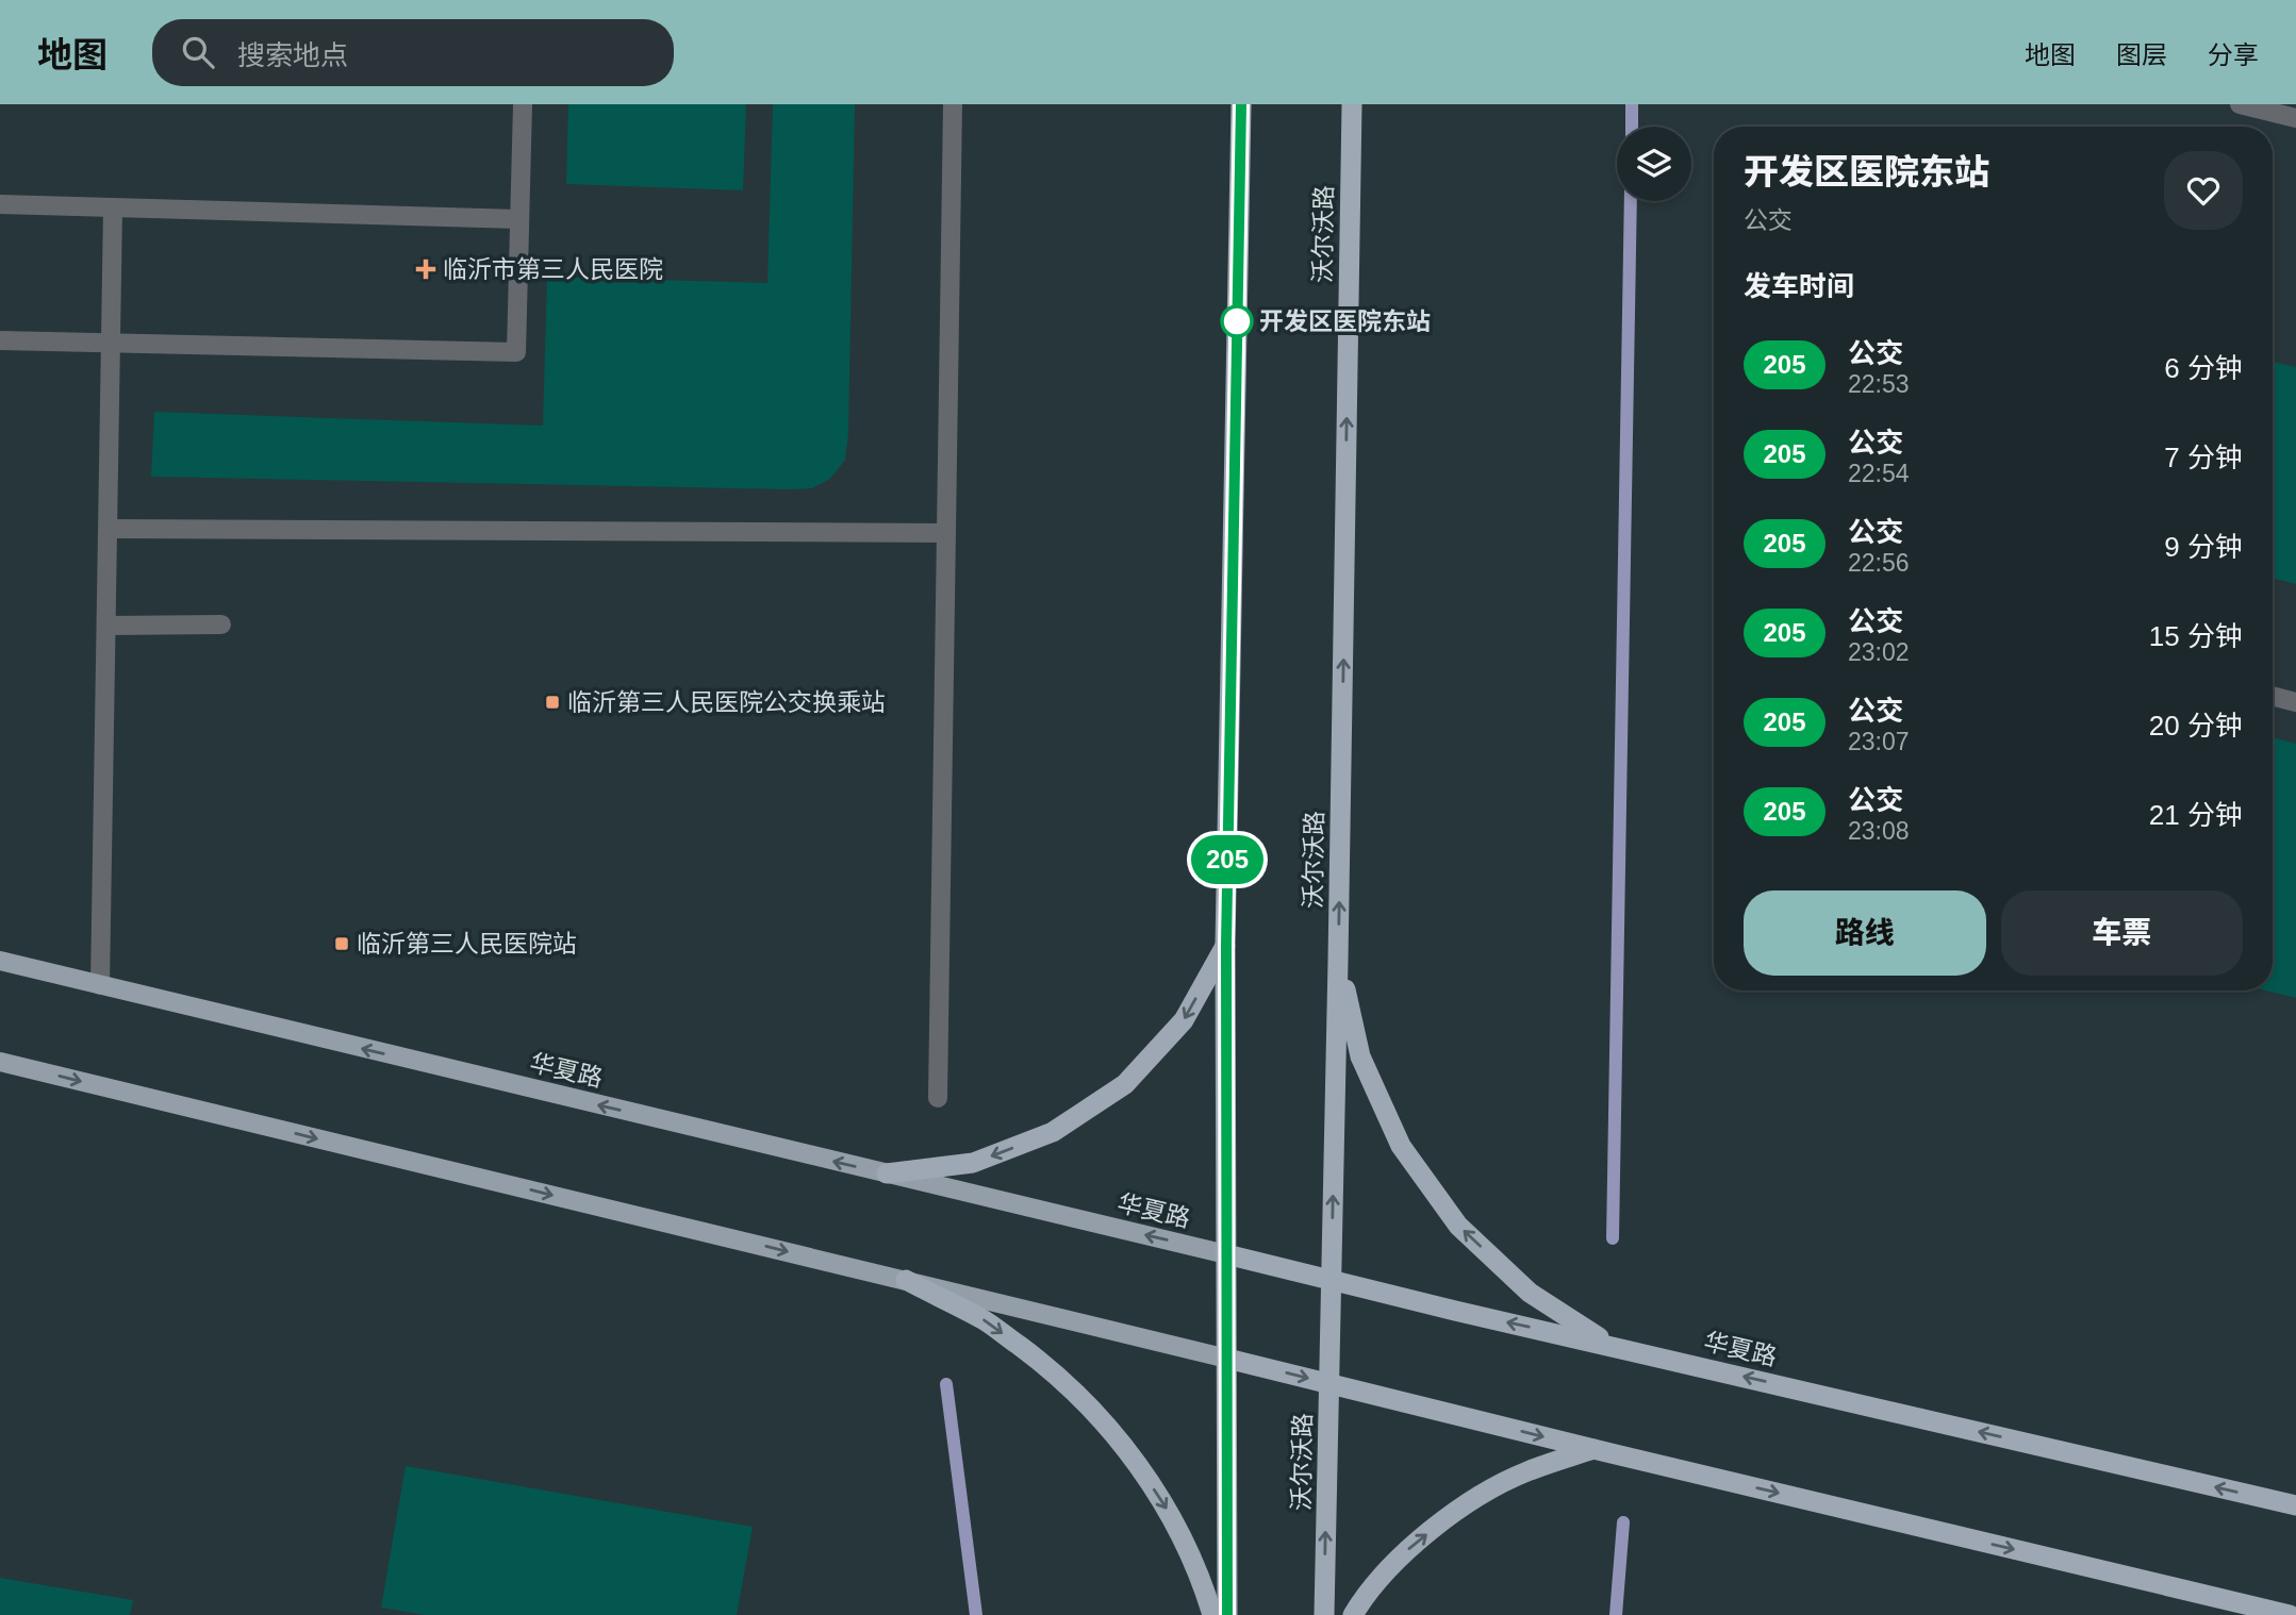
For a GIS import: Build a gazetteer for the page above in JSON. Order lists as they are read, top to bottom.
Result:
{
  "streets": {
    "highway": ["沃尔沃路", "华夏路"]
  },
  "crossings": [
    ["沃尔沃路", "华夏路"]
  ],
  "places": {
    "health": ["临沂市第三人民医院"],
    "other": ["开发区医院东站"],
    "transit": ["临沂第三人民医院公交换乘站", "临沂第三人民医院站"]
  },
  "lines": ["bus line 205"],
  "page": {
    "header": "地图",
    "search": "搜索地点",
    "nav": ["地图", "图层", "分享"],
    "on_map": "205",
    "heading": [
      ["开发区医院东站", "公交"],
      "发车时间"
    ],
    "list": [
      {
        "mark": "205",
        "name": "公交",
        "note": "22:53",
        "value": "6 分钟"
      },
      {
        "mark": "205",
        "name": "公交",
        "note": "22:54",
        "value": "7 分钟"
      },
      {
        "mark": "205",
        "name": "公交",
        "note": "22:56",
        "value": "9 分钟"
      },
      {
        "mark": "205",
        "name": "公交",
        "note": "23:02",
        "value": "15 分钟"
      },
      {
        "mark": "205",
        "name": "公交",
        "note": "23:07",
        "value": "20 分钟"
      },
      {
        "mark": "205",
        "name": "公交",
        "note": "23:08",
        "value": "21 分钟"
      }
    ],
    "buttons": ["路线", "车票"]
  }
}
